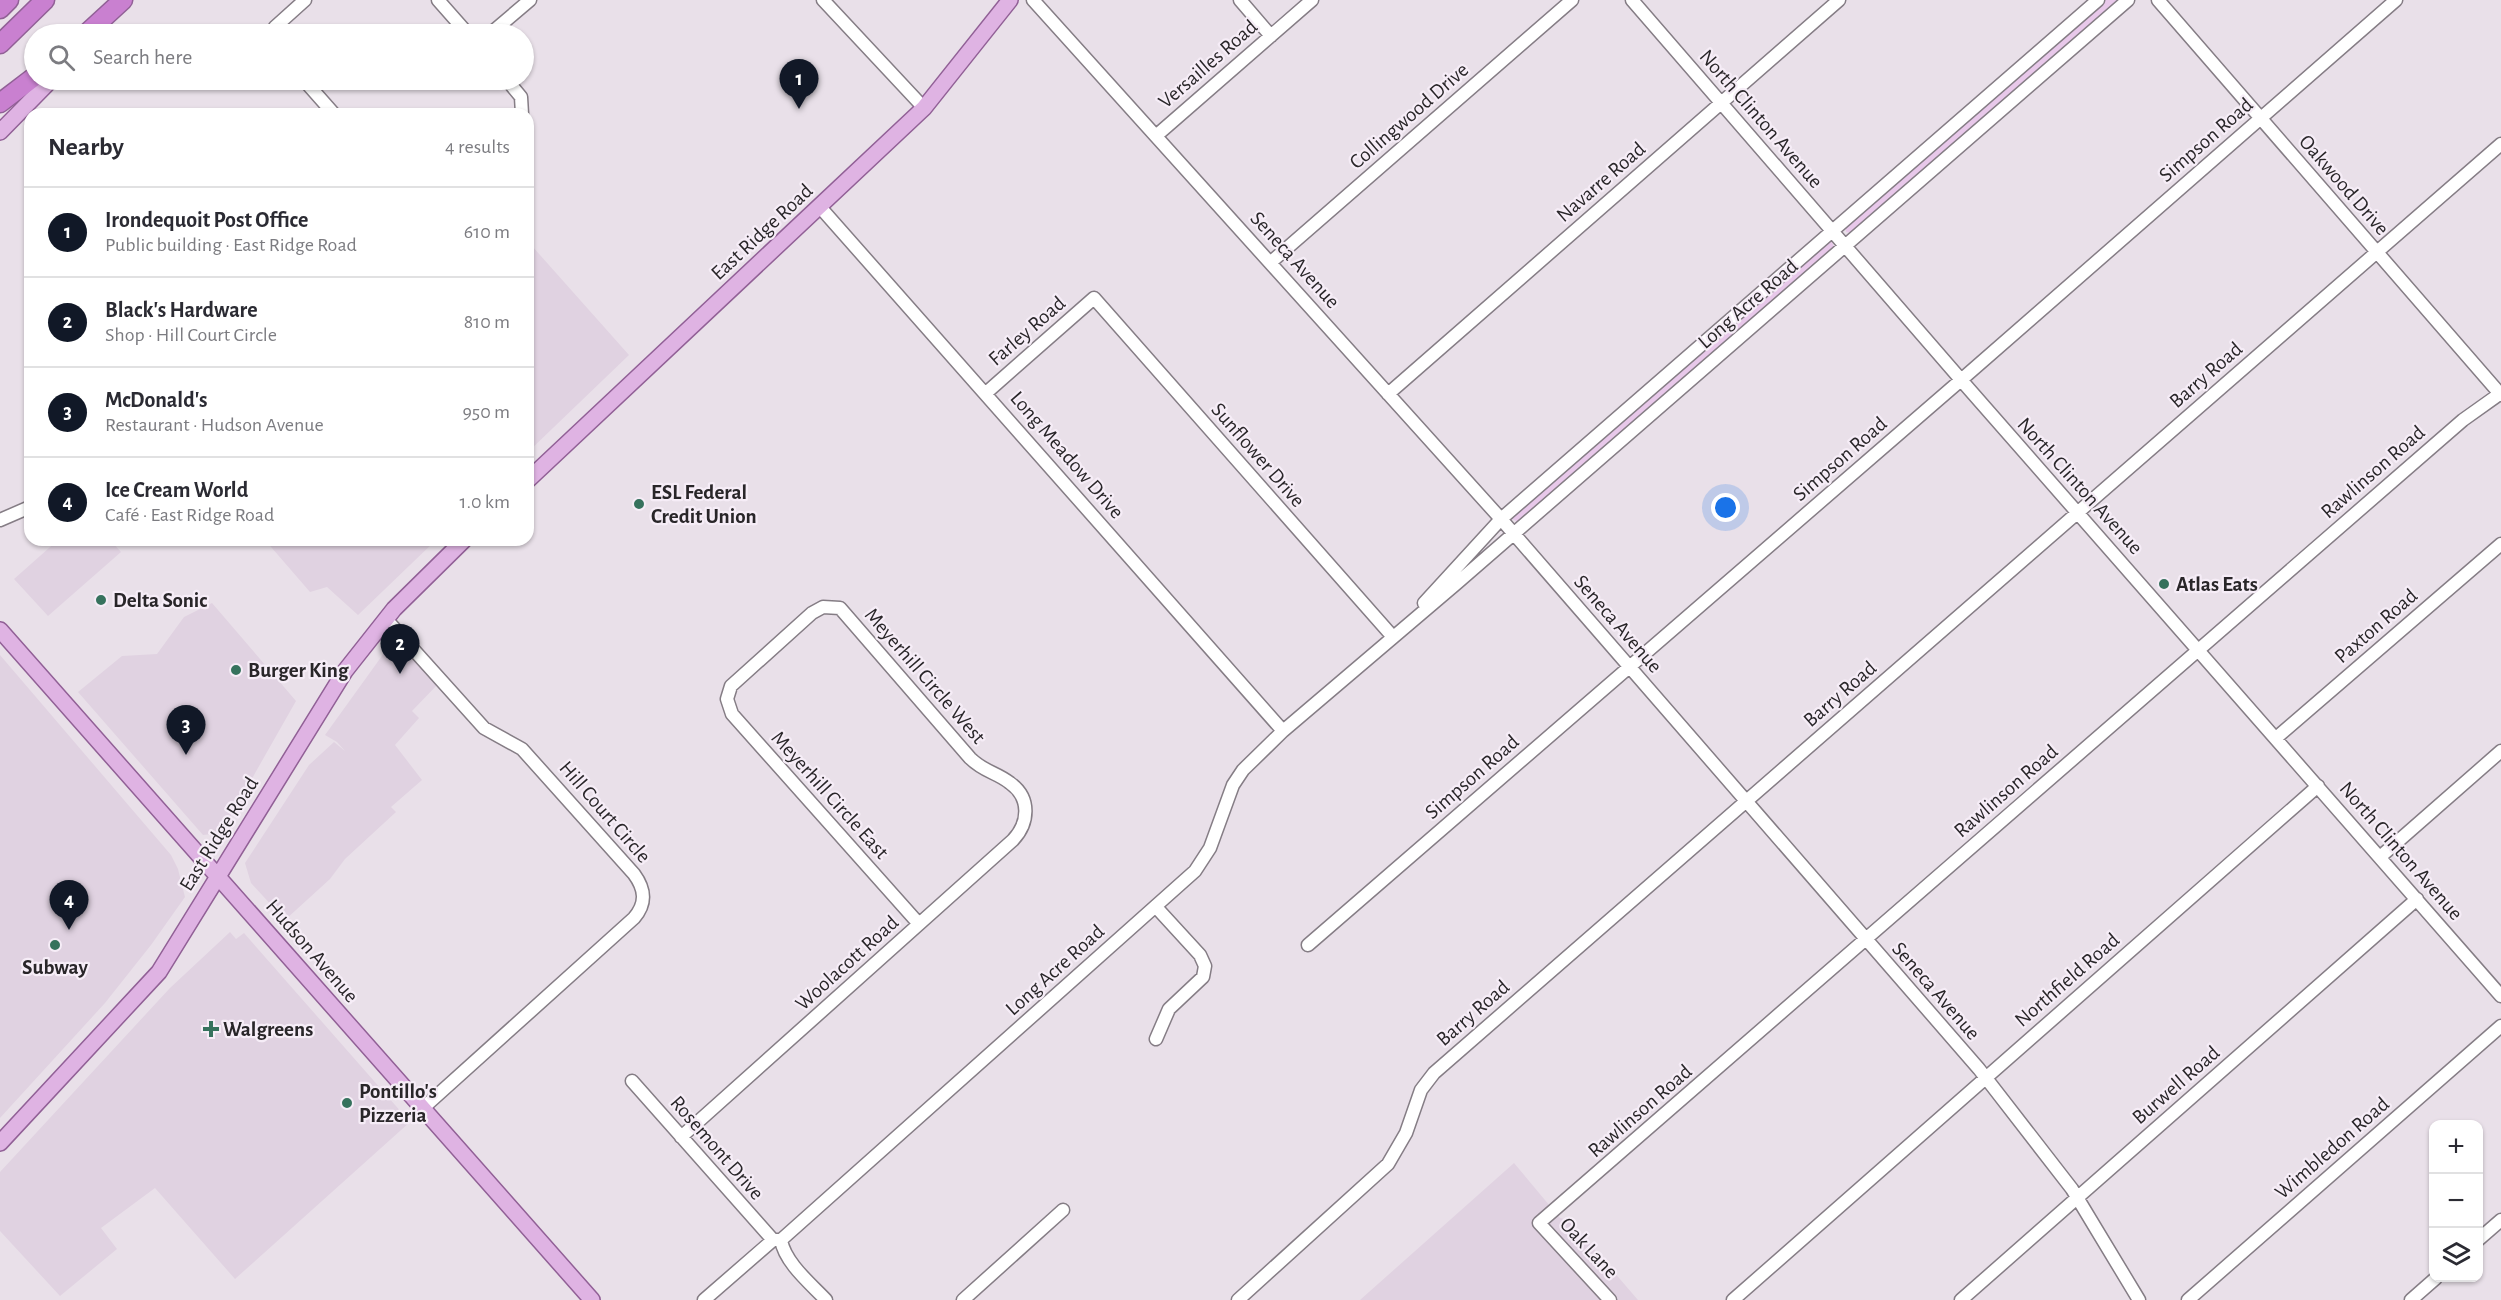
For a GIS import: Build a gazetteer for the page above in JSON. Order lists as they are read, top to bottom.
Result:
{
  "streets": {
    "main road": ["East Ridge Road", "Hudson Avenue"],
    "street": [
      "Versailles Road",
      "Collingwood Drive",
      "North Clinton Avenue",
      "Simpson Road",
      "Navarre Road",
      "Oakwood Drive",
      "Seneca Avenue",
      "Long Acre Road",
      "Farley Road",
      "Barry Road",
      "Long Meadow Drive",
      "Sunflower Drive",
      "Rawlinson Road",
      "Paxton Road",
      "Meyerhill Circle West",
      "Meyerhill Circle East",
      "Hill Court Circle",
      "Woolacott Road",
      "Northfield Road",
      "Burwell Road",
      "Rosemont Drive",
      "Wimbledon Road",
      "Oak Lane"
    ]
  },
  "crossings": [
    ["Versailles Road", "Seneca Avenue"],
    ["Collingwood Drive", "Seneca Avenue"],
    ["North Clinton Avenue", "Simpson Road"],
    ["North Clinton Avenue", "Navarre Road"],
    ["North Clinton Avenue", "Long Acre Road"],
    ["North Clinton Avenue", "Barry Road"],
    ["North Clinton Avenue", "Rawlinson Road"],
    ["North Clinton Avenue", "Paxton Road"],
    ["North Clinton Avenue", "Northfield Road"],
    ["North Clinton Avenue", "Burwell Road"],
    ["Simpson Road", "Oakwood Drive"],
    ["Simpson Road", "Seneca Avenue"],
    ["Navarre Road", "Seneca Avenue"],
    ["Oakwood Drive", "Barry Road"],
    ["Oakwood Drive", "Rawlinson Road"],
    ["East Ridge Road", "Long Meadow Drive"],
    ["East Ridge Road", "Hill Court Circle"],
    ["East Ridge Road", "Hudson Avenue"],
    ["Seneca Avenue", "Long Acre Road"],
    ["Seneca Avenue", "Barry Road"],
    ["Seneca Avenue", "Rawlinson Road"],
    ["Seneca Avenue", "Northfield Road"],
    ["Seneca Avenue", "Burwell Road"],
    ["Long Acre Road", "Long Meadow Drive"],
    ["Long Acre Road", "Sunflower Drive"],
    ["Long Acre Road", "Rosemont Drive"],
    ["Farley Road", "Long Meadow Drive"],
    ["Farley Road", "Sunflower Drive"],
    ["Rawlinson Road", "Oak Lane"],
    ["Meyerhill Circle West", "Meyerhill Circle East"],
    ["Meyerhill Circle West", "Woolacott Road"],
    ["Meyerhill Circle East", "Woolacott Road"],
    ["Hill Court Circle", "Hudson Avenue"],
    ["Woolacott Road", "Rosemont Drive"]
  ],
  "places": {
    "other": [
      "ESL Federal Credit Union",
      "Atlas Eats",
      "Delta Sonic",
      "Burger King",
      "Subway",
      "Pontillo's Pizzeria"
    ],
    "health": ["Walgreens"]
  },
  "page": {
    "search": "Search here",
    "pins": [
      "1",
      "2",
      "3",
      "4"
    ],
    "heading": ["Nearby", "4 results"],
    "list": [
      {
        "mark": "1",
        "name": "Irondequoit Post Office",
        "note": "Public building · East Ridge Road",
        "value": "610 m"
      },
      {
        "mark": "2",
        "name": "Black's Hardware",
        "note": "Shop · Hill Court Circle",
        "value": "810 m"
      },
      {
        "mark": "3",
        "name": "McDonald's",
        "note": "Restaurant · Hudson Avenue",
        "value": "950 m"
      },
      {
        "mark": "4",
        "name": "Ice Cream World",
        "note": "Café · East Ridge Road",
        "value": "1.0 km"
      }
    ],
    "map_buttons": ["+", "−"]
  }
}
